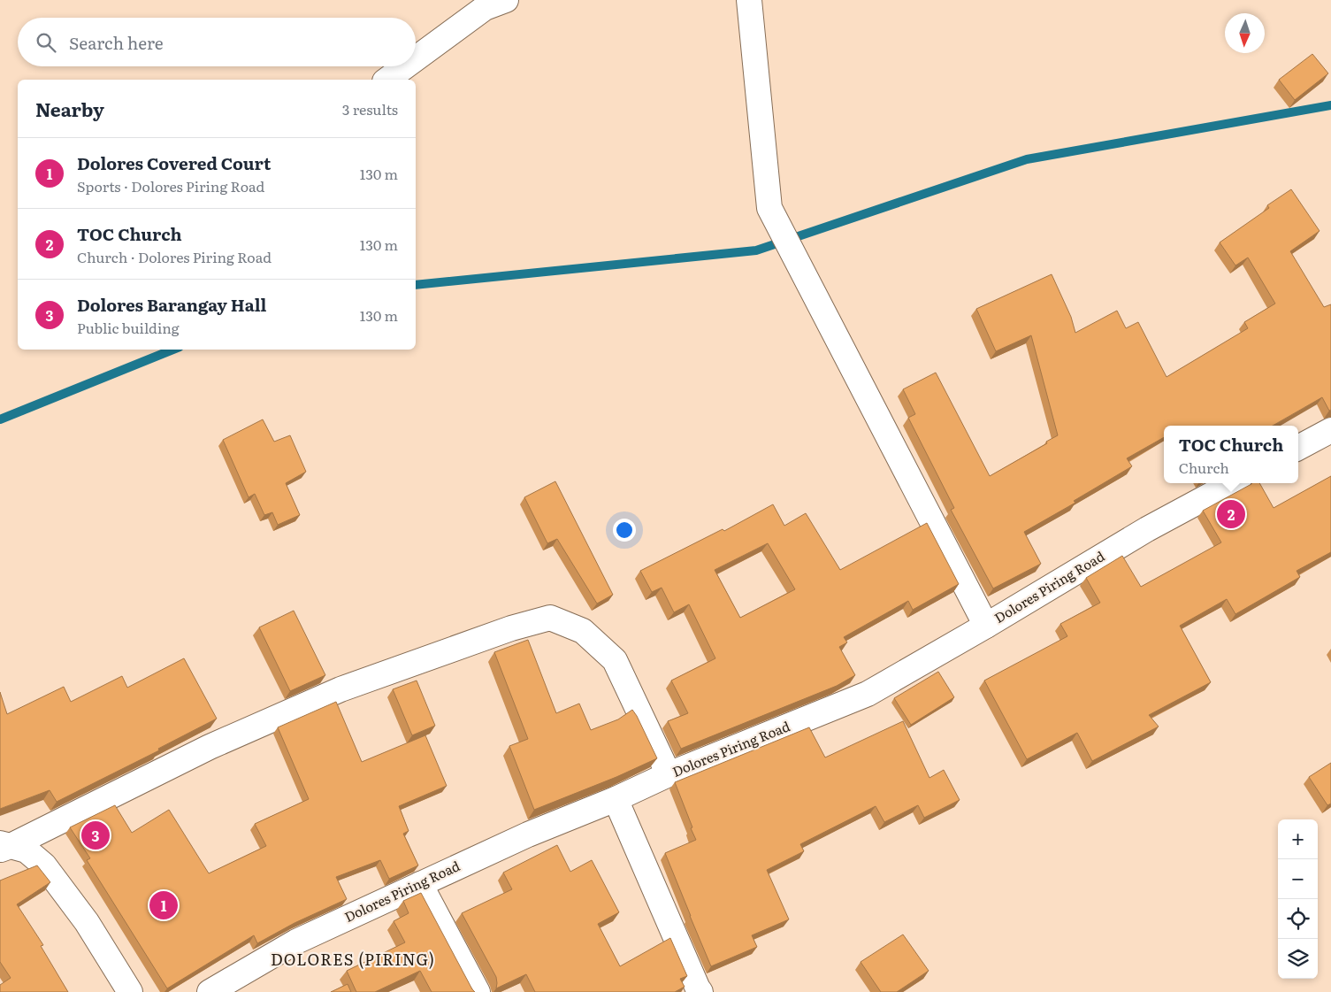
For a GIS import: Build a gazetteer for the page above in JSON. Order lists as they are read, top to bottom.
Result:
{
  "streets": {
    "street": ["Dolores Piring Road"]
  },
  "districts": ["DOLORES (PIRING)"],
  "north": "bottom",
  "page": {
    "search": "Search here",
    "heading": ["Nearby", "3 results"],
    "list": [
      {
        "mark": "1",
        "name": "Dolores Covered Court",
        "note": "Sports · Dolores Piring Road",
        "value": "130 m"
      },
      {
        "mark": "2",
        "name": "TOC Church",
        "note": "Church · Dolores Piring Road",
        "value": "130 m"
      },
      {
        "mark": "3",
        "name": "Dolores Barangay Hall",
        "note": "Public building",
        "value": "130 m"
      }
    ],
    "popup": ["TOC Church", "Church"],
    "pins": ["2", "3", "1"],
    "map_buttons": ["+", "−"]
  }
}
